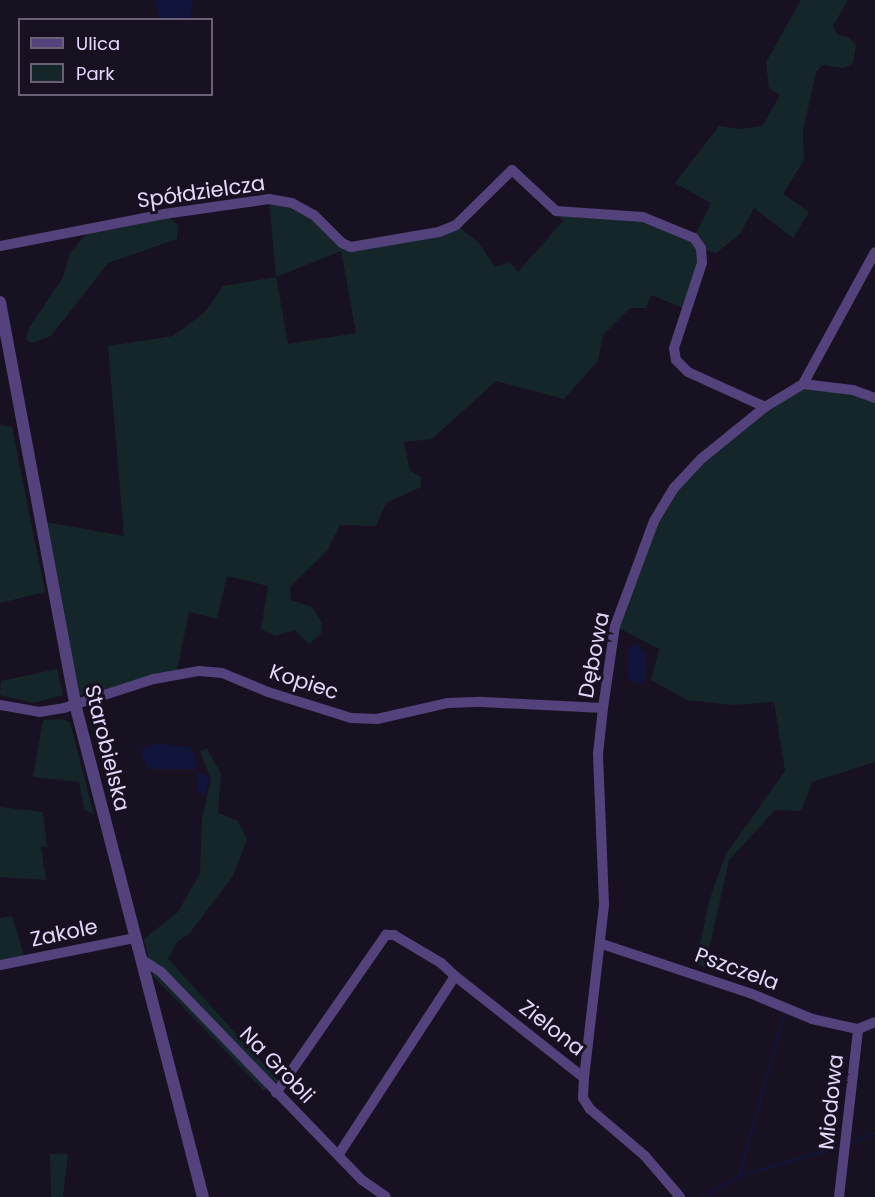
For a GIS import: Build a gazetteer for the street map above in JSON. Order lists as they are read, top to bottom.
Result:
{
  "streets": {
    "street": [
      "Spółdzielcza",
      "Dębowa",
      "Kopiec",
      "Starobielska",
      "Zakole",
      "Pszczela",
      "Zielona",
      "Na Grobli",
      "Miodowa"
    ]
  },
  "crossings": [
    ["Spółdzielcza", "Dębowa"],
    ["Dębowa", "Kopiec"],
    ["Dębowa", "Pszczela"],
    ["Dębowa", "Zielona"],
    ["Kopiec", "Starobielska"],
    ["Starobielska", "Zakole"],
    ["Starobielska", "Na Grobli"],
    ["Pszczela", "Miodowa"],
    ["Zielona", "Na Grobli"]
  ],
  "legend": ["Ulica", "Park"]
}
